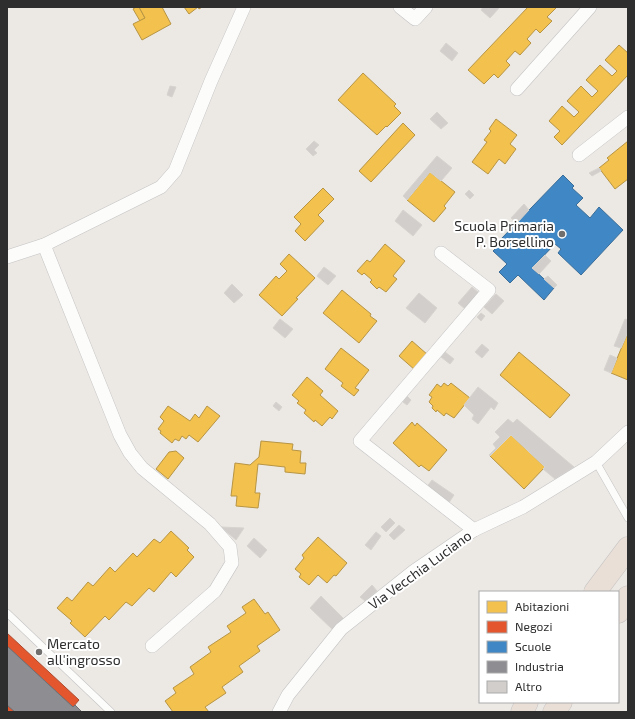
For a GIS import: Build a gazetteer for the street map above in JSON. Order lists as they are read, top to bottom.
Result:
{
  "streets": {
    "street": ["Via Vecchia Luciano"]
  },
  "places": ["Scuola Primaria P. Borsellino", "Mercato all'ingrosso"],
  "legend": [
    "Abitazioni",
    "Negozi",
    "Scuole",
    "Industria",
    "Altro"
  ]
}
